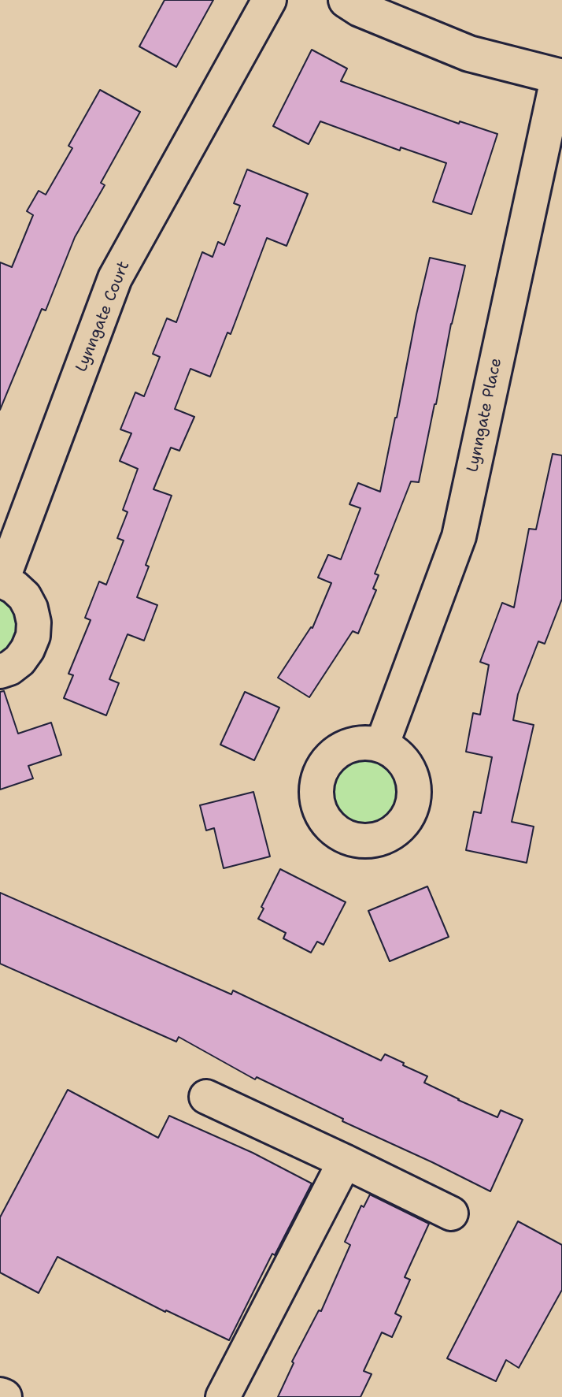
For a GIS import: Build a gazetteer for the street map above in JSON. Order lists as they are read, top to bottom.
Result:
{
  "streets": {
    "street": ["Lynngate Court", "Lynngate Place"]
  }
}
